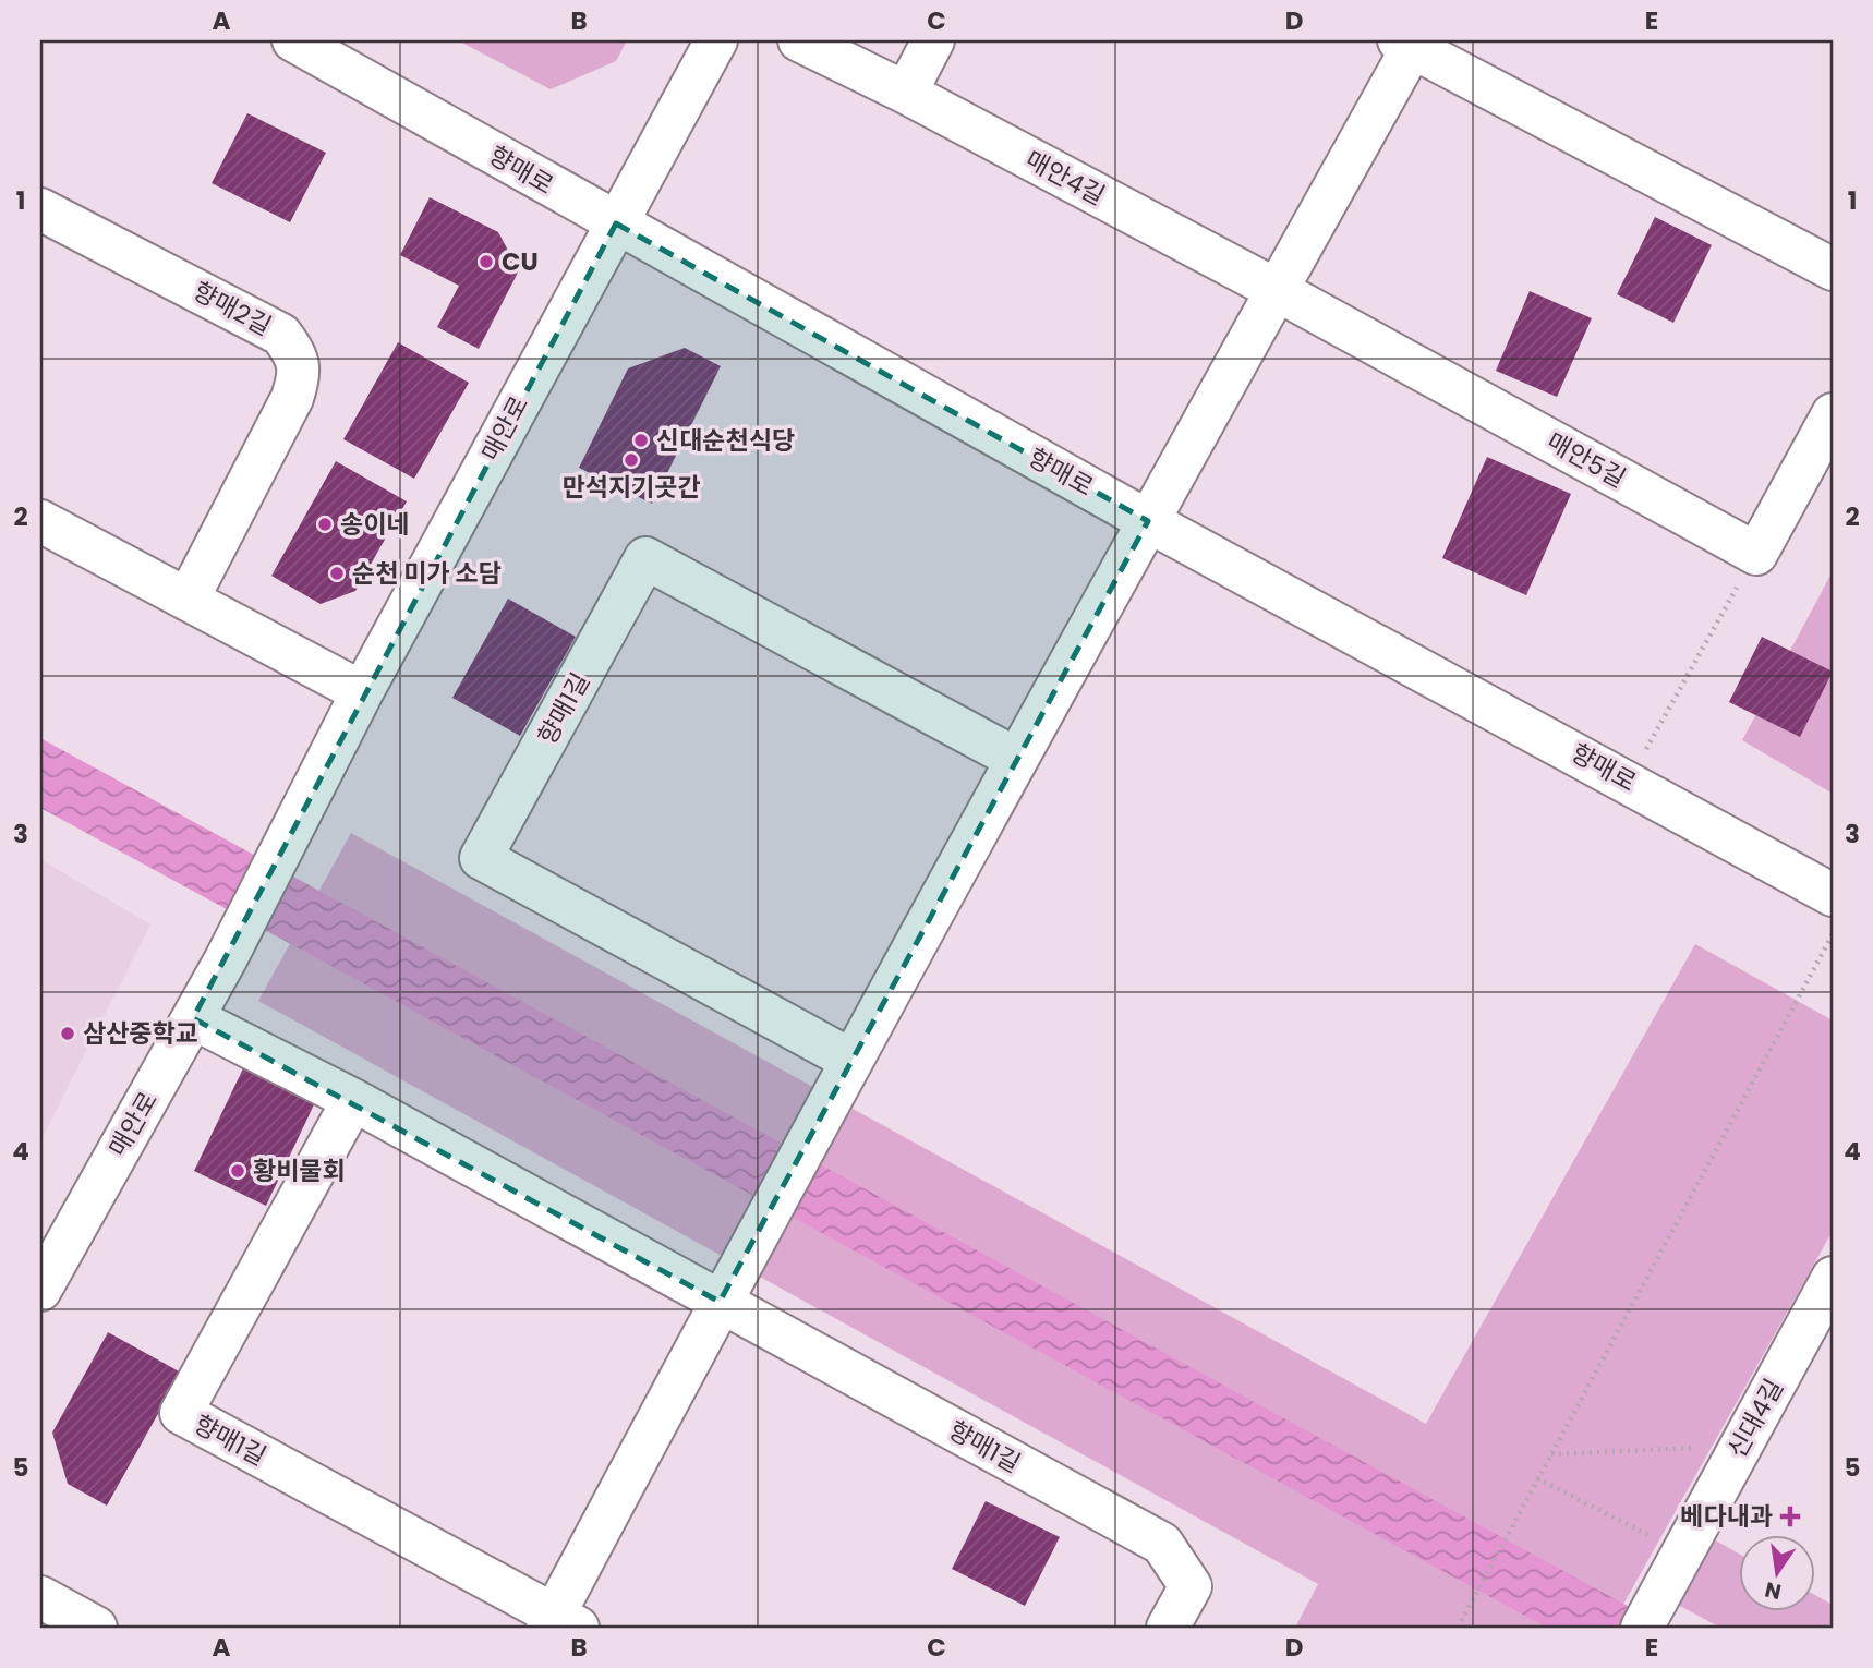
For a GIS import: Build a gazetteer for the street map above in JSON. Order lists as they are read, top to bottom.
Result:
{
  "streets": {
    "street": [
      "향매로",
      "매안4길",
      "향매2길",
      "매안로",
      "매안5길",
      "향매1길",
      "신대4길"
    ]
  },
  "crossings": [
    ["향매로", "매안로"],
    ["매안4길", "매안5길"],
    ["매안로", "향매1길"]
  ],
  "places": {
    "other": [
      "CU",
      "신대순천식당",
      "만석지기곳간",
      "송이네",
      "순천 미가 소담",
      "삼산중학교",
      "황비물회"
    ],
    "health": ["베다내과"]
  },
  "north": "bottom",
  "grid": {
    "columns": [
      "A",
      "B",
      "C",
      "D",
      "E"
    ],
    "rows": [
      "1",
      "2",
      "3",
      "4",
      "5"
    ]
  }
}
